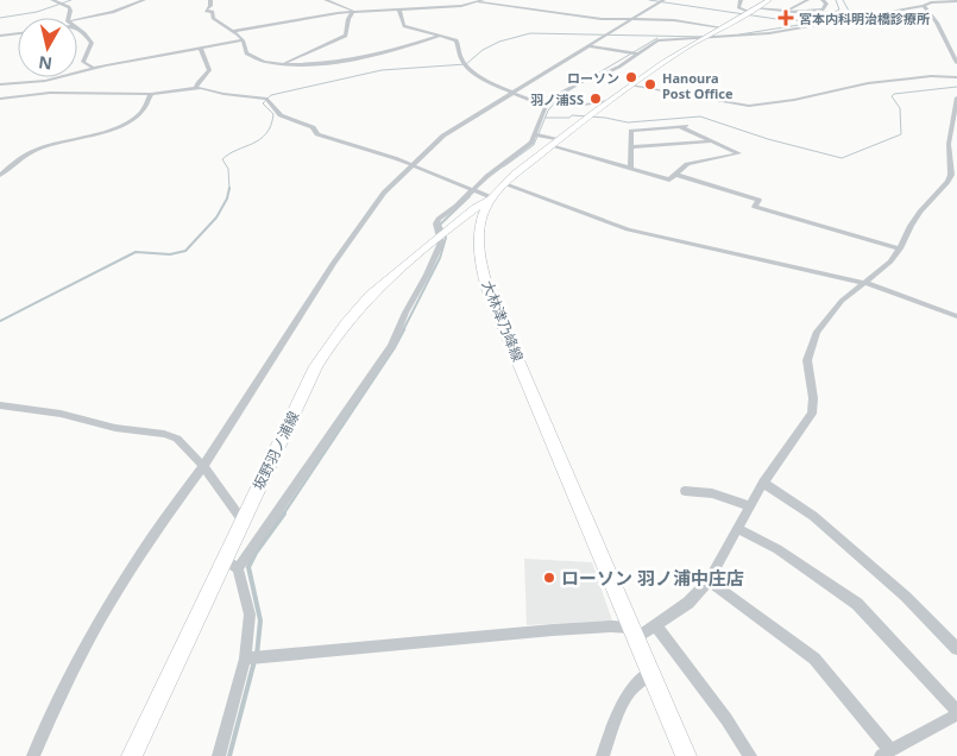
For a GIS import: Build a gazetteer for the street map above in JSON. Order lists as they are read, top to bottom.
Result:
{
  "streets": {
    "main road": ["大林津乃峰線", "坂野羽ノ浦線"]
  },
  "crossings": [
    ["大林津乃峰線", "坂野羽ノ浦線"]
  ],
  "places": {
    "health": ["宮本内科明治橋診療所"],
    "other": [
      "ローソン",
      "Hanoura Post Office",
      "羽ノ浦SS",
      "ローソン 羽ノ浦中庄店"
    ]
  },
  "north": "bottom"
}
